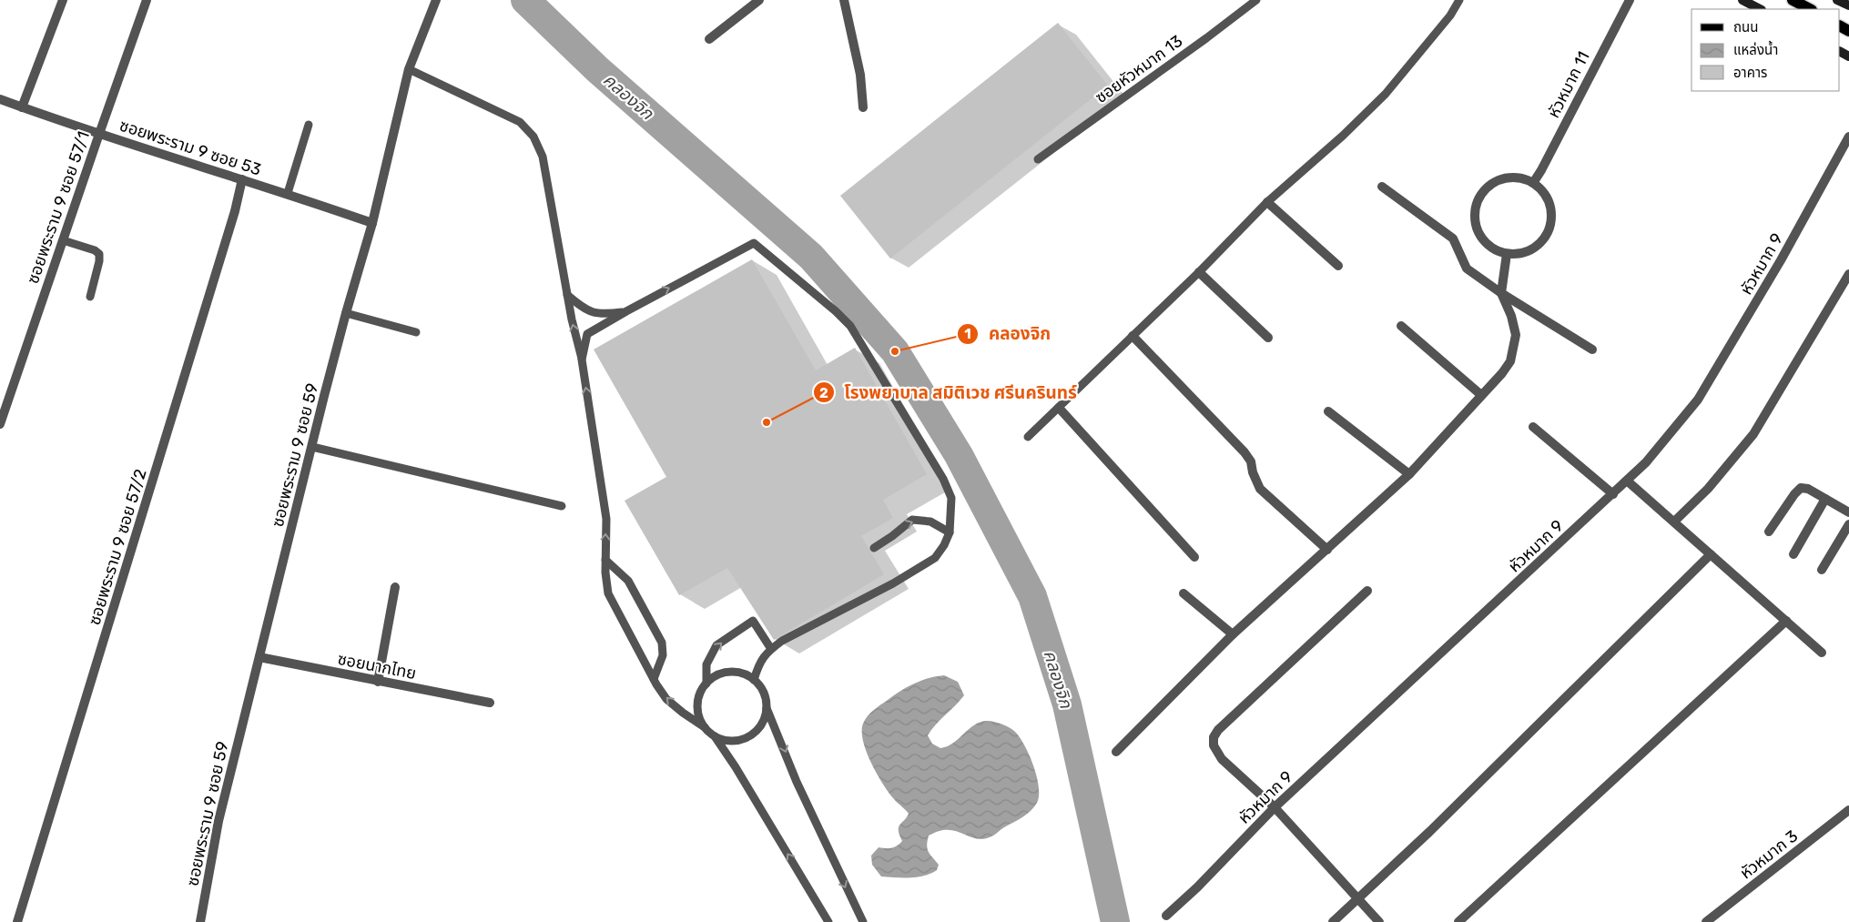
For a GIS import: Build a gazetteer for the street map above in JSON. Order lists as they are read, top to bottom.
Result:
{
  "streets": {
    "street": [
      "หัวหมาก 11",
      "ซอยพระราม 9 ซอย 53",
      "ซอยพระราม 9 ซอย 57/1",
      "หัวหมาก 9",
      "ซอยพระราม 9 ซอย 59",
      "ซอยพระราม 9 ซอย 57/2",
      "ซอยนากไทย",
      "หัวหมาก 3"
    ],
    "lane": ["ซอยหัวหมาก 13"]
  },
  "crossings": [
    ["ซอยพระราม 9 ซอย 53", "ซอยพระราม 9 ซอย 57/1"],
    ["ซอยพระราม 9 ซอย 53", "ซอยพระราม 9 ซอย 59"],
    ["ซอยพระราม 9 ซอย 53", "ซอยพระราม 9 ซอย 57/2"],
    ["ซอยพระราม 9 ซอย 59", "ซอยนากไทย"]
  ],
  "water": ["คลองจิก"],
  "places": ["คลองจิก", "โรงพยาบาล สมิติเวช ศรีนครินทร์"],
  "legend": ["ถนน", "แหล่งน้ำ", "อาคาร"]
}
